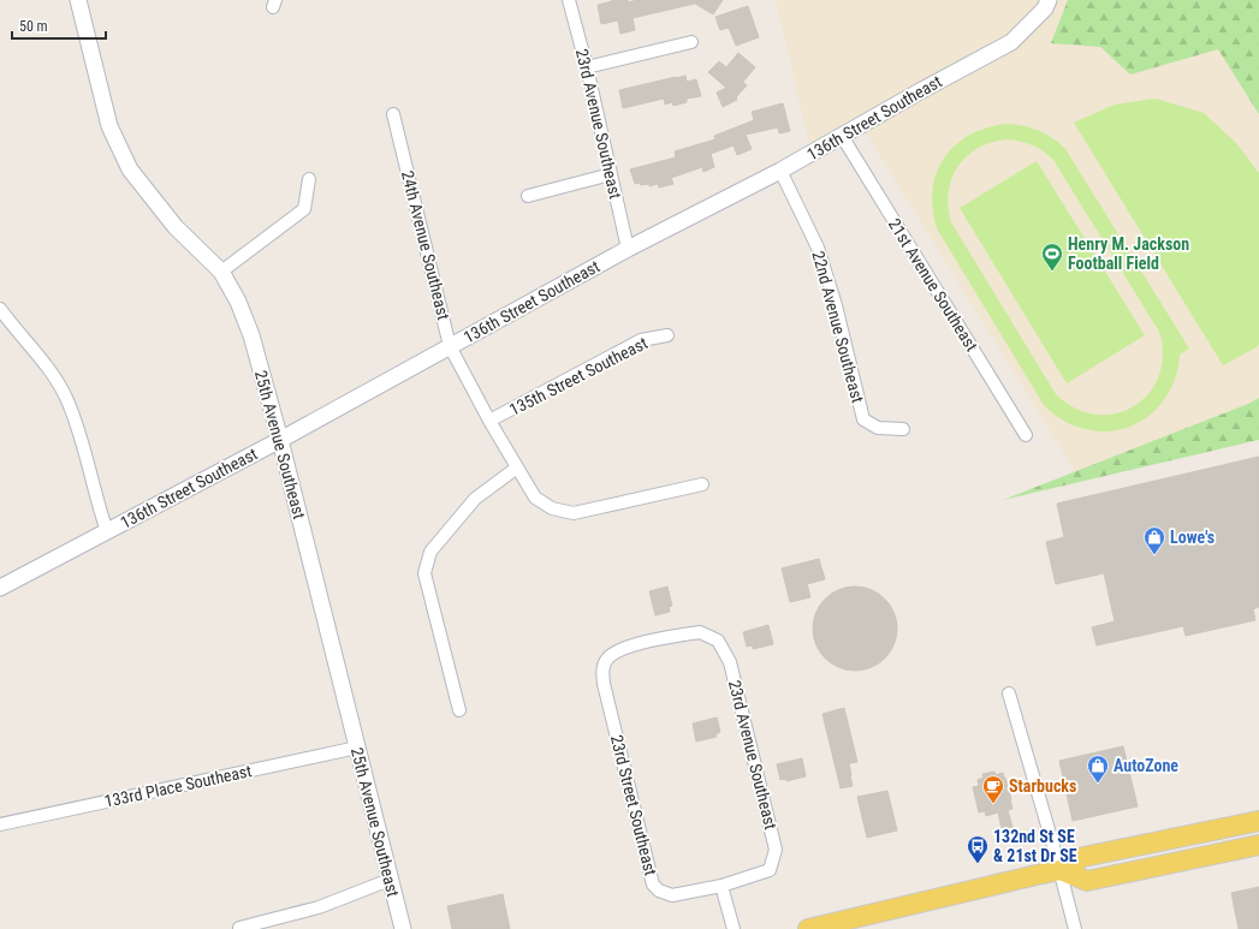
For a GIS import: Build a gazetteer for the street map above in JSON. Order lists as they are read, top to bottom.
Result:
{
  "streets": {
    "street": [
      "136th Street Southeast",
      "23rd Avenue Southeast",
      "24th Avenue Southeast",
      "21st Avenue Southeast",
      "22nd Avenue Southeast",
      "135th Street Southeast",
      "25th Avenue Southeast",
      "133rd Place Southeast",
      "23rd Street Southeast"
    ]
  },
  "crossings": [
    ["136th Street Southeast", "23rd Avenue Southeast"],
    ["136th Street Southeast", "24th Avenue Southeast"],
    ["136th Street Southeast", "21st Avenue Southeast"],
    ["136th Street Southeast", "22nd Avenue Southeast"],
    ["136th Street Southeast", "25th Avenue Southeast"],
    ["23rd Avenue Southeast", "23rd Street Southeast"],
    ["24th Avenue Southeast", "135th Street Southeast"],
    ["25th Avenue Southeast", "133rd Place Southeast"]
  ],
  "places": {
    "sports": ["Henry M. Jackson Football Field"],
    "shop": ["Lowe's", "AutoZone"],
    "cafe": ["Starbucks"],
    "bus stop": ["132nd St SE & 21st Dr SE"]
  },
  "scale_bar": "50 m"
}
